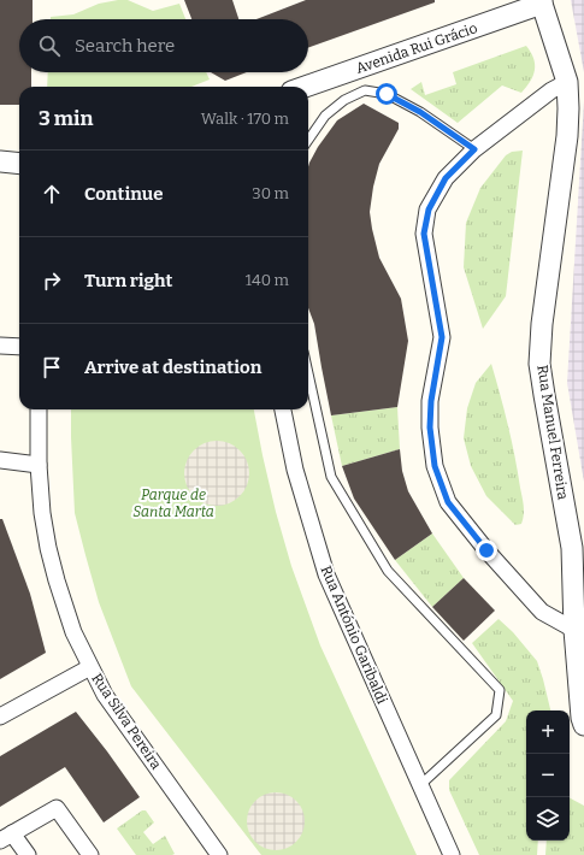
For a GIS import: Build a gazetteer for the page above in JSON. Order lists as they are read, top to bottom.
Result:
{
  "streets": {
    "street": [
      "Avenida Rui Grácio",
      "Rua Manuel Ferreira",
      "Rua António Garibaldi",
      "Rua Silva Pereira"
    ]
  },
  "crossings": [
    ["Avenida Rui Grácio", "Rua Manuel Ferreira"]
  ],
  "parks": ["Parque de Santa Marta"],
  "page": {
    "search": "Search here",
    "heading": ["3 min", "Walk · 170 m"],
    "list": [
      ["Continue", "30 m"],
      ["Turn right", "140 m"],
      "Arrive at destination"
    ],
    "map_buttons": ["+", "−"]
  }
}
